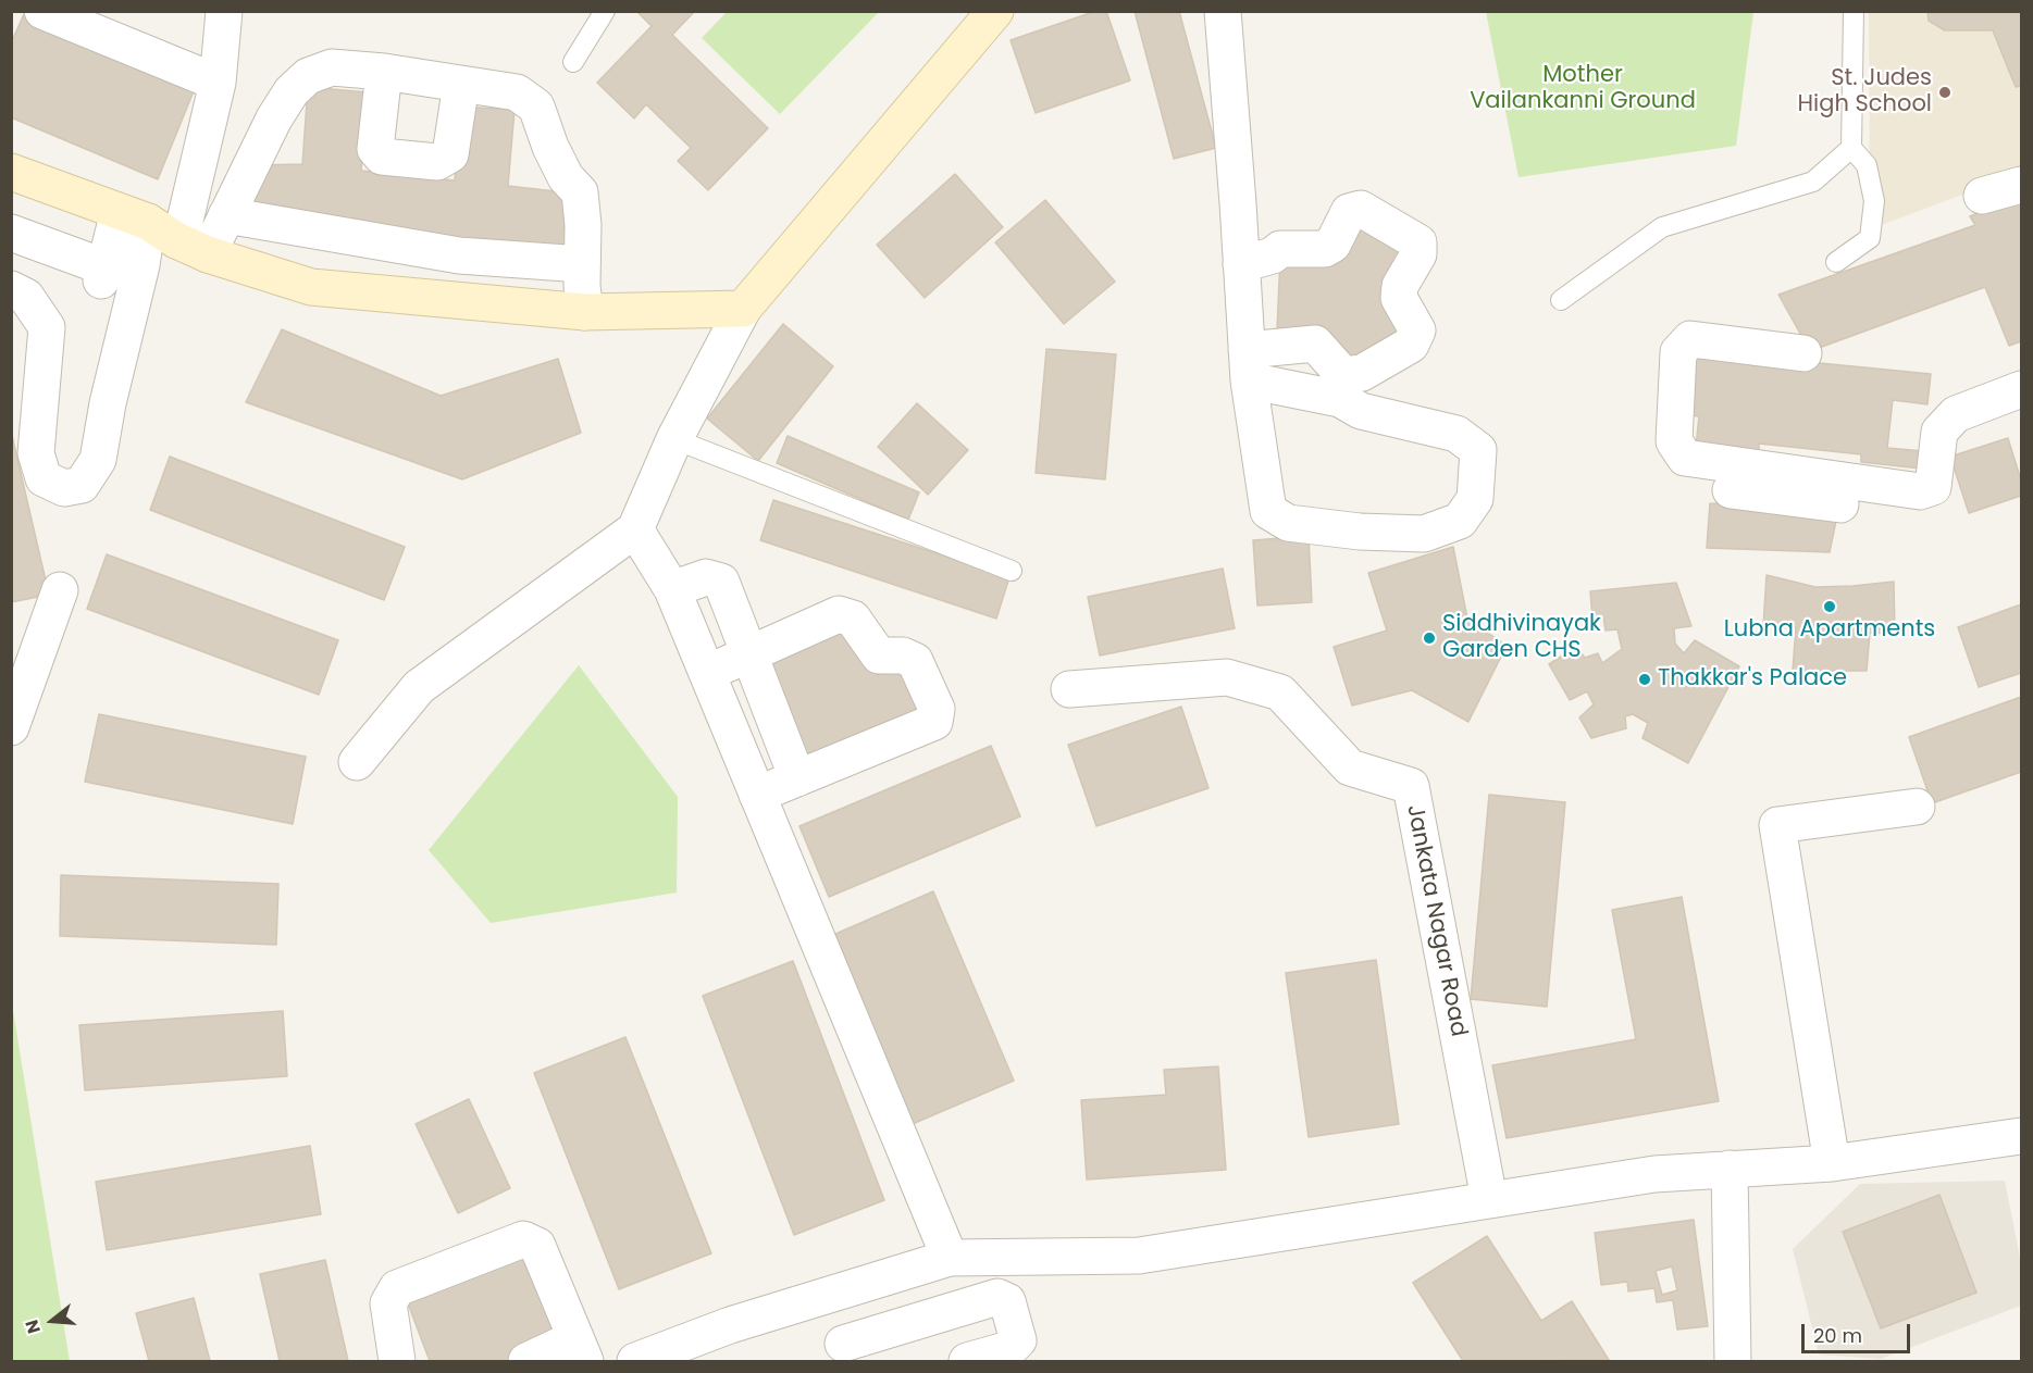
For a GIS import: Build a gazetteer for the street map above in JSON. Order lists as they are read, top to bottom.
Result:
{
  "streets": {
    "street": ["Jankata Nagar Road"]
  },
  "parks": ["Mother Vailankanni Ground"],
  "places": [
    "St. Judes High School",
    "Lubna Apartments",
    "Siddhivinayak Garden CHS",
    "Thakkar's Palace"
  ],
  "scale_bar": "20 m",
  "north": "left"
}
